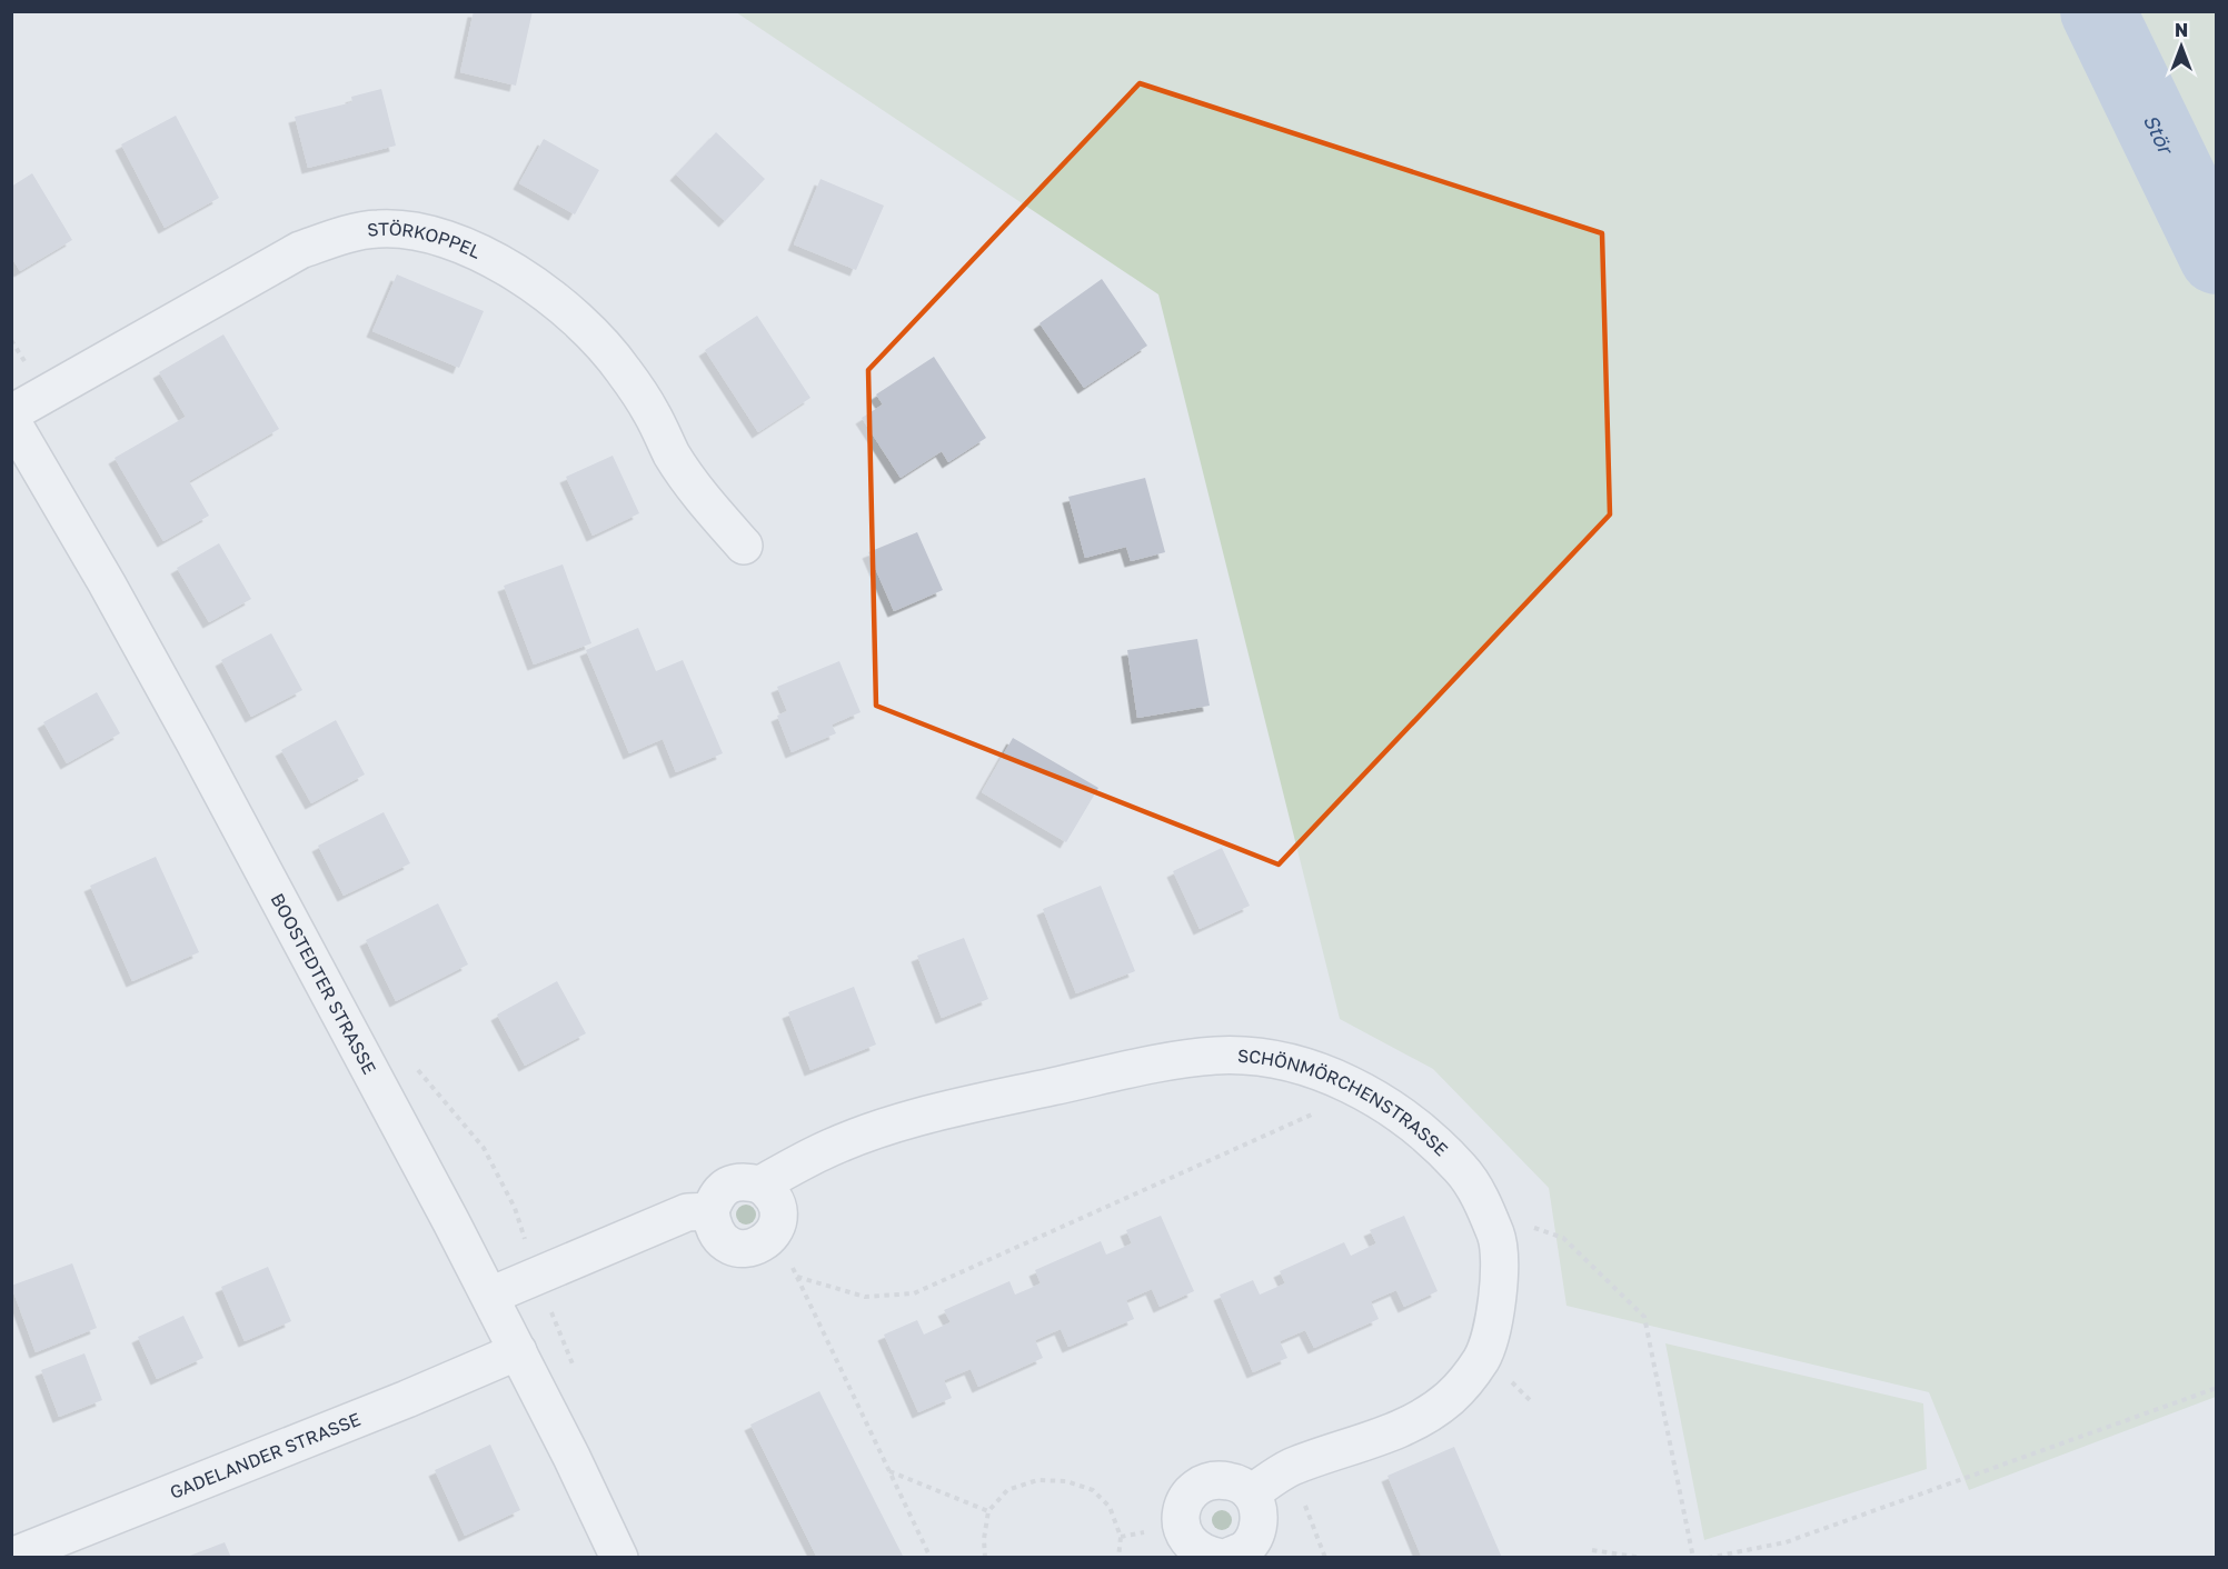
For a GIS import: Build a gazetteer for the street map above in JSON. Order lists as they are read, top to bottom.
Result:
{
  "streets": {
    "street": [
      "STÖRKOPPEL",
      "BOOSTEDTER STRASSE",
      "SCHÖNMÖRCHENSTRASSE",
      "GADELANDER STRASSE"
    ]
  },
  "crossings": [
    ["BOOSTEDTER STRASSE", "GADELANDER STRASSE"]
  ],
  "water": ["Stör"],
  "north": "top"
}
